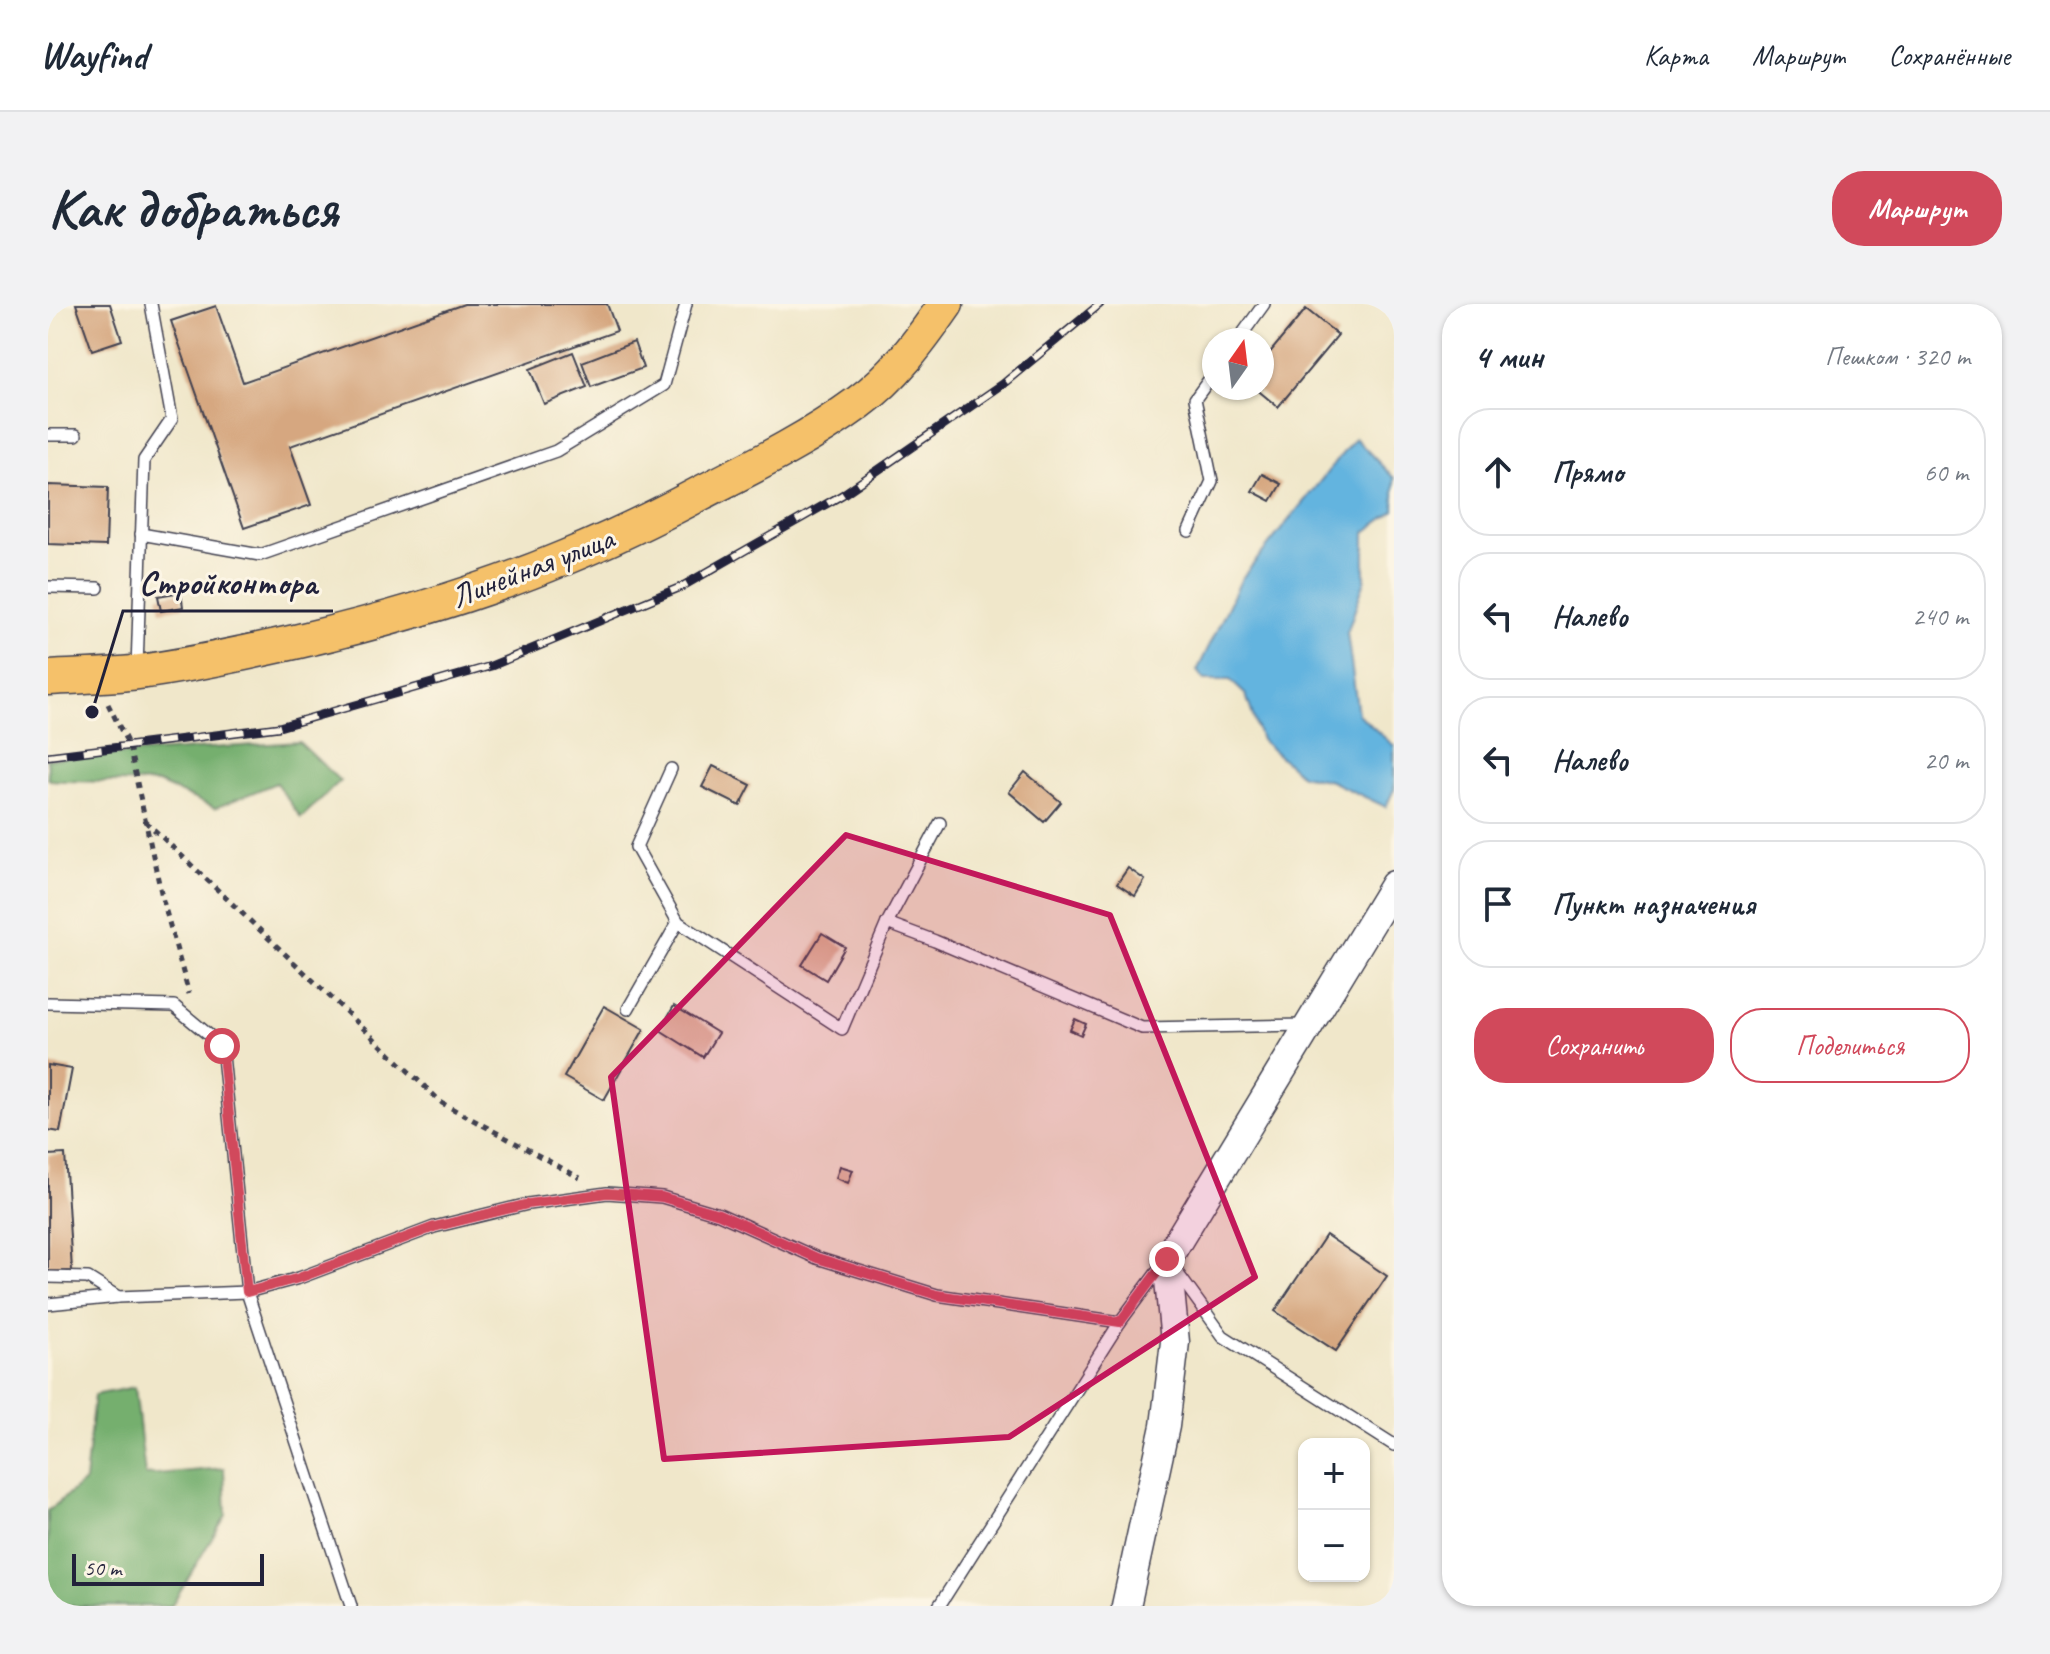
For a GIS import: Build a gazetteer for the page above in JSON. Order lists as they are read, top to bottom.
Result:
{
  "streets": {
    "main road": ["Линейная улица"]
  },
  "places": ["Стройконтора"],
  "scale_bar": "50 m",
  "north": "top",
  "page": {
    "header": "Wayfind",
    "nav": ["Карта", "Маршрут", "Сохранённые"],
    "buttons": [
      "Маршрут",
      ["Сохранить", "Поделиться"]
    ],
    "title": "Как добраться",
    "heading": ["4 мин", "Пешком · 320 m"],
    "list": [
      ["Прямо", "60 m"],
      ["Налево", "240 m"],
      ["Налево", "20 m"],
      "Пункт назначения"
    ],
    "map_buttons": ["+", "−"],
    "scale": "50 m"
  }
}
